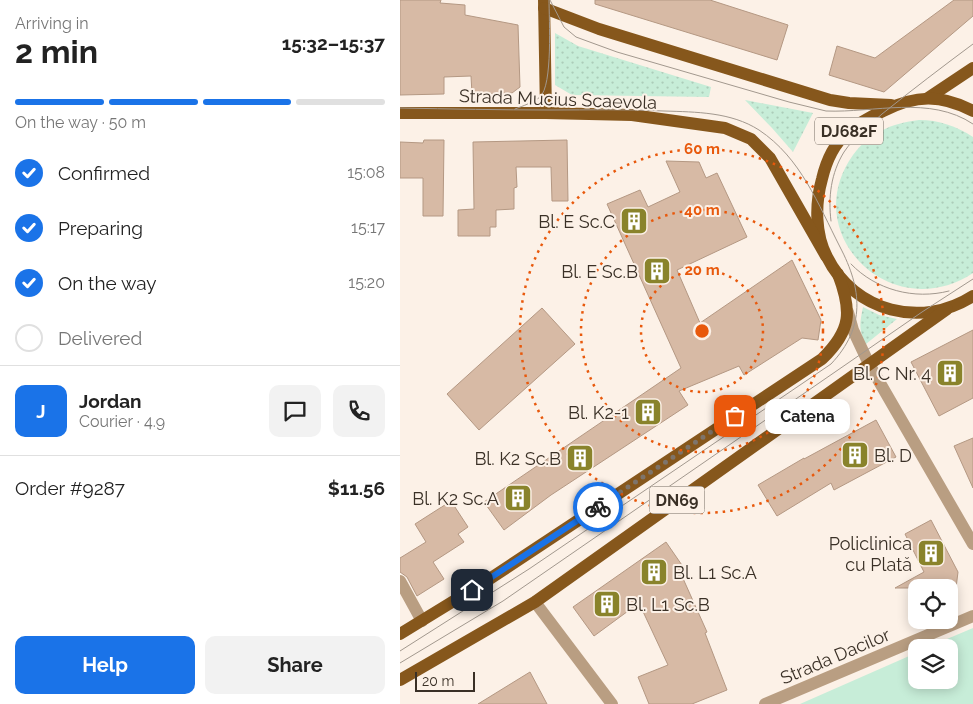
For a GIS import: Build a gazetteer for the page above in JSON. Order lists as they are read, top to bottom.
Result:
{
  "streets": {
    "main road": ["Strada Mucius Scaevola", "DJ682F", "DN69"],
    "street": ["Strada Dacilor"]
  },
  "crossings": [
    ["Strada Mucius Scaevola", "DJ682F"],
    ["DJ682F", "DN69"]
  ],
  "places": {
    "building": [
      "Bl. E Sc.C",
      "Bl. E Sc.B",
      "Bl. C Nr. 4",
      "Bl. K2-1",
      "Bl. D",
      "Bl. K2 Sc.B",
      "Bl. K2 Sc.A",
      "Policlinica cu Plată",
      "Bl. L1 Sc.A",
      "Bl. L1 Sc.B"
    ],
    "other": ["Catena"]
  },
  "scale_bar": "20 m",
  "page": {
    "heading": ["2 min", "Arriving in", "15:32–15:37"],
    "panel": [
      "Jordan",
      "Courier · 4.9",
      "Order #9287",
      "$11.56"
    ],
    "bar": "On the way · 50 m",
    "list": [
      ["Confirmed", "15:08"],
      ["Preparing", "15:17"],
      ["On the way", "15:20"],
      "Delivered"
    ],
    "round": "J",
    "bubble": "Catena",
    "buttons": ["Help", "Share"],
    "scale": "20 m"
  },
  "rings": ["60 m", "40 m", "20 m"]
}
